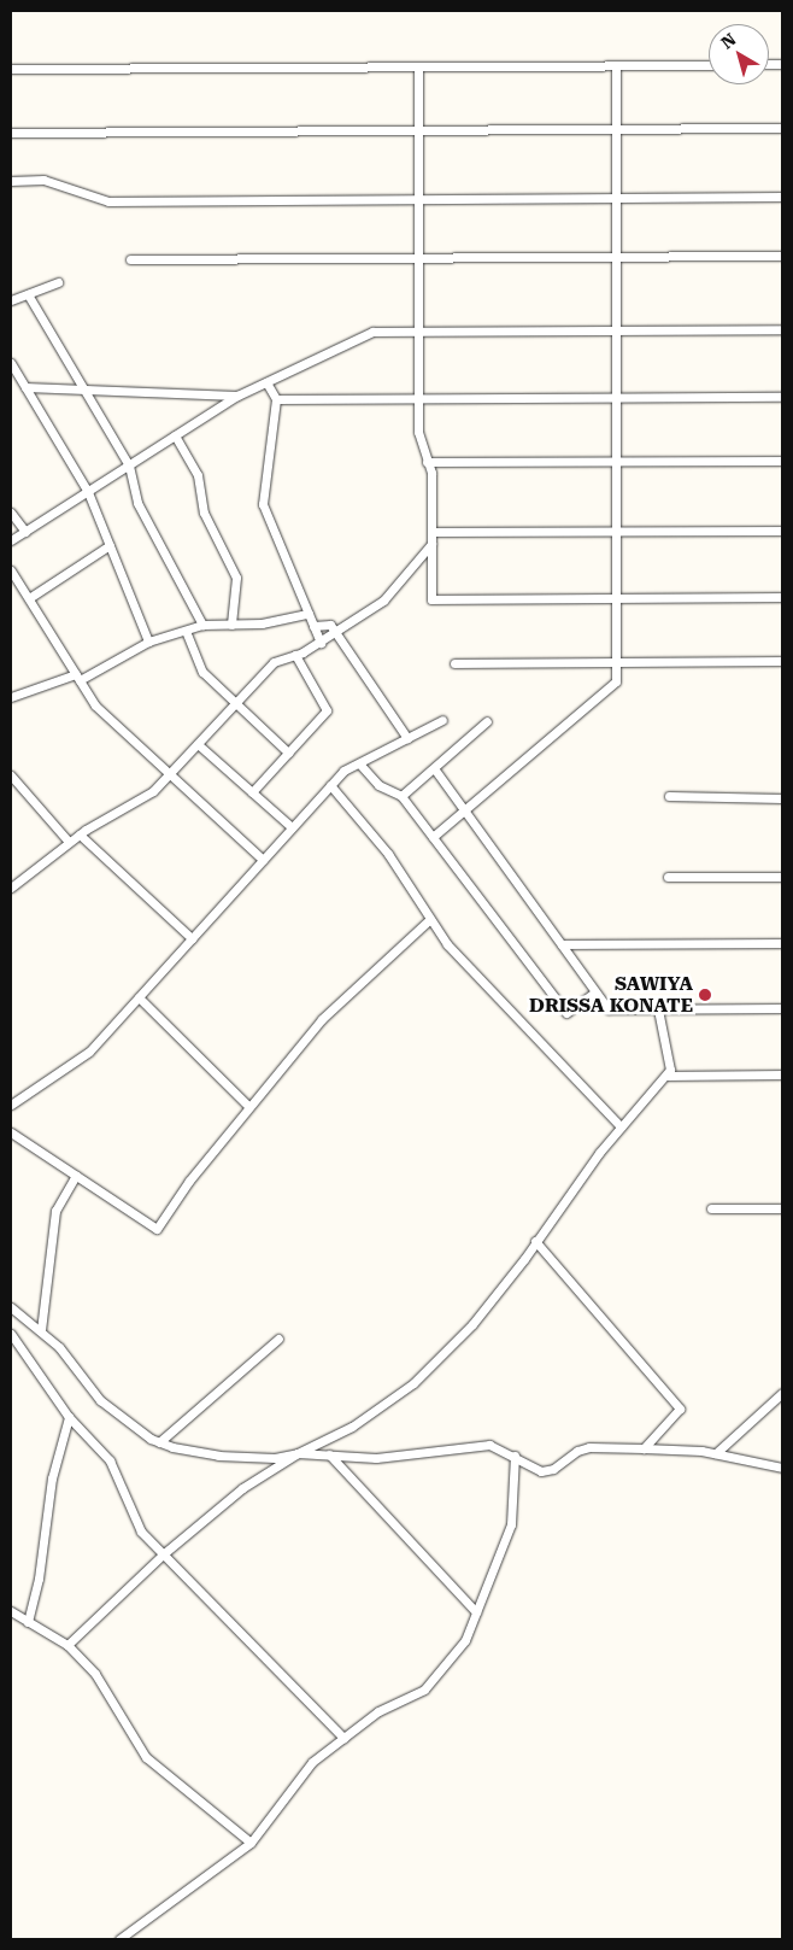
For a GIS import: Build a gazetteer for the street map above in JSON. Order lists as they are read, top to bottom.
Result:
{
  "places": ["SAWIYA DRISSA KONATE"],
  "north": "top left"
}
